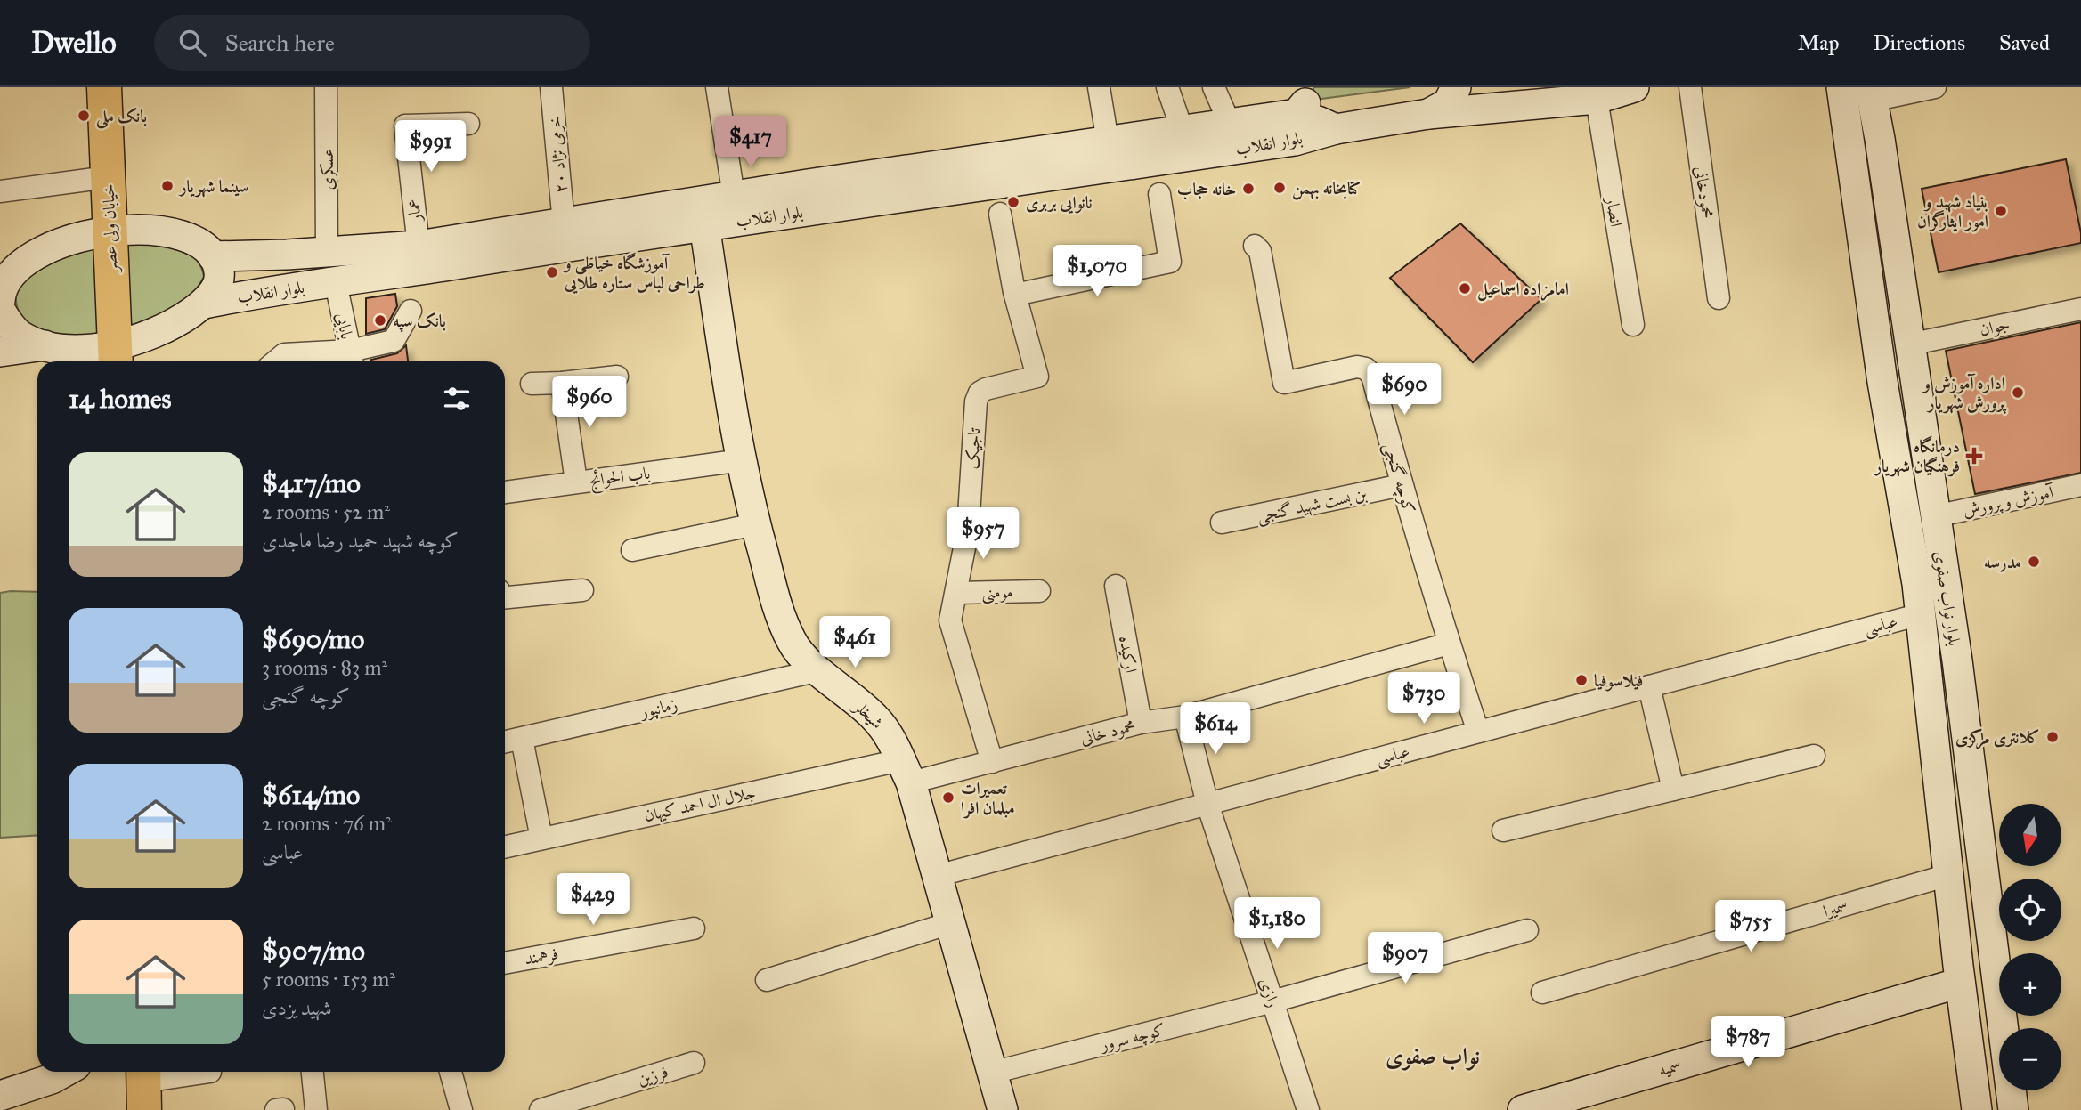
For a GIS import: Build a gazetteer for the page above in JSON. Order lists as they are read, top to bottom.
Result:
{
  "streets": {
    "main road": ["خیابان ولی عصر"],
    "street": [
      "بلوار انقلاب",
      "خرمی نژاد ۲۰",
      "عسکری",
      "محمودخانی",
      "عمار",
      "انصار",
      "بابایی",
      "جوان",
      "تاجیک",
      "باب الحوائج",
      "کوچه گنجی",
      "آموزش و پرورش",
      "بن بست شهید گنجی",
      "مومنی",
      "بلوار نواب صفوی",
      "عباسی",
      "ارکیده",
      "زمانپور",
      "شیخلر",
      "محمود خانی",
      "جلال ال احمد کیهان",
      "سمیرا",
      "فرهمند",
      "رازی",
      "کوچه سرور",
      "سمیه",
      "فرزین"
    ]
  },
  "crossings": [
    ["بلوار انقلاب", "خرمی نژاد ۲۰"],
    ["بلوار انقلاب", "عسکری"],
    ["بلوار انقلاب", "عمار"],
    ["بلوار انقلاب", "بابایی"],
    ["بلوار انقلاب", "شیخلر"],
    ["جوان", "بلوار نواب صفوی"],
    ["تاجیک", "مومنی"],
    ["تاجیک", "محمود خانی"],
    ["باب الحوائج", "شیخلر"],
    ["کوچه گنجی", "بن بست شهید گنجی"],
    ["کوچه گنجی", "عباسی"],
    ["کوچه گنجی", "محمود خانی"],
    ["آموزش و پرورش", "بلوار نواب صفوی"],
    ["بلوار نواب صفوی", "عباسی"],
    ["بلوار نواب صفوی", "سمیرا"],
    ["بلوار نواب صفوی", "سمیه"],
    ["عباسی", "شیخلر"],
    ["عباسی", "رازی"],
    ["ارکیده", "محمود خانی"],
    ["زمانپور", "شیخلر"],
    ["شیخلر", "محمود خانی"],
    ["شیخلر", "جلال ال احمد کیهان"],
    ["شیخلر", "کوچه سرور"],
    ["محمود خانی", "جلال ال احمد کیهان"],
    ["محمود خانی", "رازی"],
    ["رازی", "کوچه سرور"]
  ],
  "districts": ["نواب صفوی"],
  "places": {
    "other": [
      "بانک ملی",
      "سینما شهریار",
      "کتابخانه بهمن",
      "خانه حجاب",
      "نانوایی بربری",
      "بنیاد شهید و امور ایثارگران",
      "آموزشگاه خیاطی و طراحی لباس ستاره طلایی",
      "امامزاده اسماعیل",
      "بانک سپه",
      "اداره آموزش و پرورش شهریار",
      "مدرسه",
      "فیلاسوفیا",
      "کلانتری مرکزی",
      "تعمیرات مبلمان افرا"
    ],
    "health": ["درمانگاه فرهنگیان شهریار"]
  },
  "north": "bottom",
  "page": {
    "header": "Dwello",
    "search": "Search here",
    "nav": ["Map", "Directions", "Saved"],
    "price": [
      "$417",
      "$991",
      "$1,070",
      "$690",
      "$960",
      "$957",
      "$461",
      "$730",
      "$614",
      "$429",
      "$1,180",
      "$755",
      "$907",
      "$787"
    ],
    "heading": "14 homes",
    "list": [
      {
        "name": "$417/mo",
        "note": "2 rooms · 52 m² · کوچه شهید حمید رضا ماجدی"
      },
      {
        "name": "$690/mo",
        "note": "3 rooms · 83 m² · کوچه گنجی"
      },
      {
        "name": "$614/mo",
        "note": "2 rooms · 76 m² · عباسی"
      },
      {
        "name": "$907/mo",
        "note": "5 rooms · 153 m² · شهید یزدی"
      }
    ],
    "map_buttons": ["+", "−"]
  }
}
